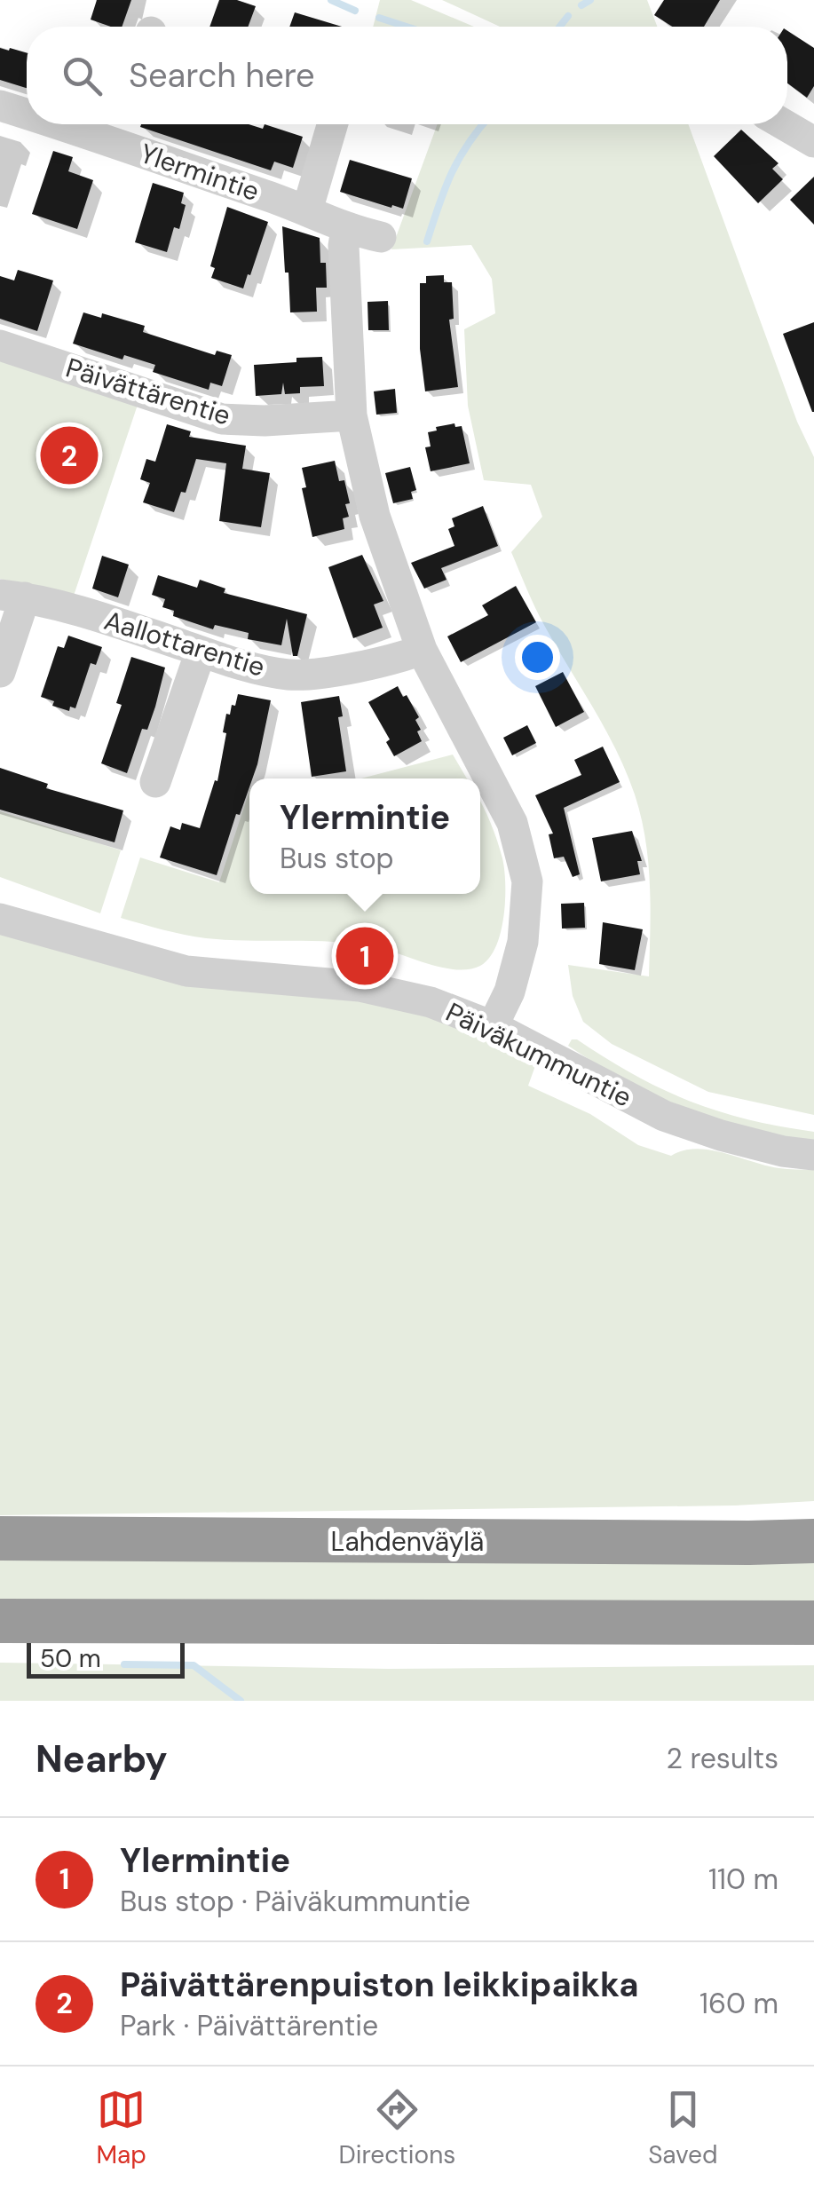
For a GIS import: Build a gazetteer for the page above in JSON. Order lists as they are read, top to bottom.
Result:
{
  "streets": {
    "highway": ["Lahdenväylä"],
    "street": [
      "Ylermintie",
      "Päivättärentie",
      "Aallottarentie",
      "Päiväkummuntie"
    ]
  },
  "scale_bar": "50 m",
  "page": {
    "search": "Search here",
    "pins": ["2", "1"],
    "popup": ["Ylermintie", "Bus stop"],
    "scale": "50 m",
    "heading": ["Nearby", "2 results"],
    "list": [
      {
        "mark": "1",
        "name": "Ylermintie",
        "note": "Bus stop · Päiväkummuntie",
        "value": "110 m"
      },
      {
        "mark": "2",
        "name": "Päivättärenpuiston leikkipaikka",
        "note": "Park · Päivättärentie",
        "value": "160 m"
      }
    ],
    "nav": ["Map", "Directions", "Saved"]
  }
}
